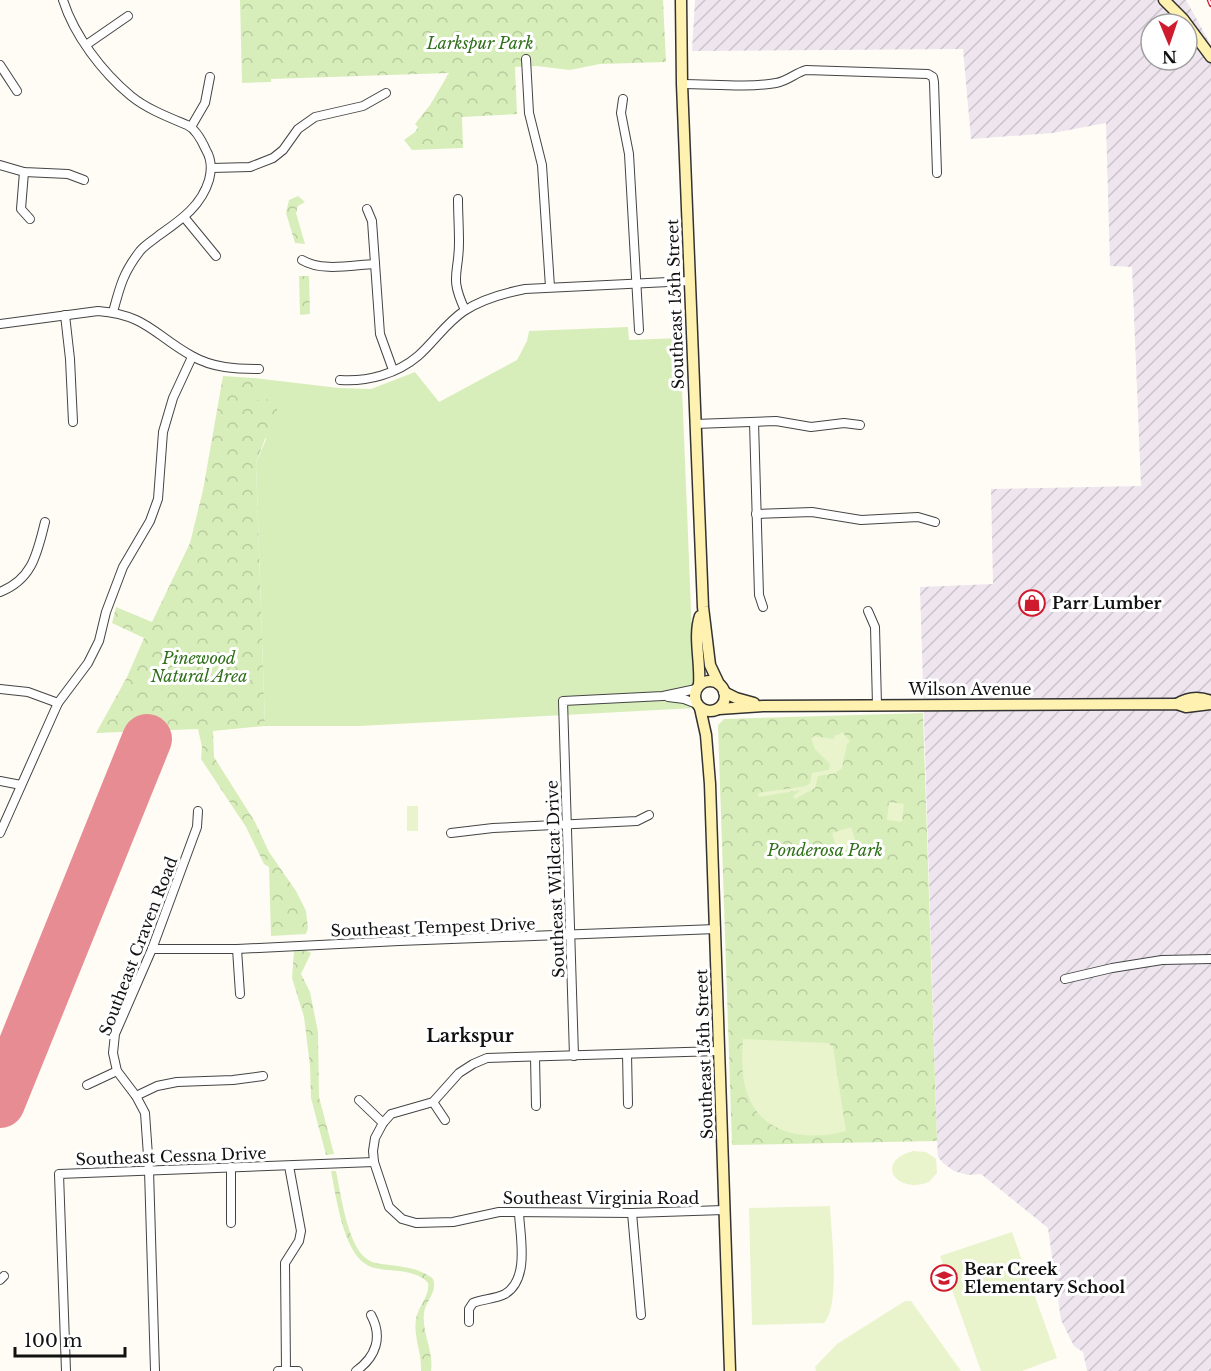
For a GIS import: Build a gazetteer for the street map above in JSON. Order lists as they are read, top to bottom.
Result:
{
  "streets": {
    "main road": ["Southeast 15th Street", "Wilson Avenue"],
    "street": [
      "Southeast Wildcat Drive",
      "Southeast Tempest Drive",
      "Southeast Craven Road",
      "Southeast Cessna Drive",
      "Southeast Virginia Road"
    ]
  },
  "crossings": [
    ["Southeast 15th Street", "Wilson Avenue"],
    ["Southeast 15th Street", "Southeast Tempest Drive"],
    ["Southeast 15th Street", "Southeast Virginia Road"],
    ["Southeast Wildcat Drive", "Southeast Tempest Drive"],
    ["Southeast Tempest Drive", "Southeast Craven Road"],
    ["Southeast Cessna Drive", "Southeast Virginia Road"]
  ],
  "districts": ["Larkspur"],
  "parks": ["Larkspur Park", "Pinewood Natural Area", "Ponderosa Park"],
  "places": {
    "shop": ["Parr Lumber"],
    "school or university": ["Bear Creek Elementary School"]
  },
  "scale_bar": "100 m",
  "north": "bottom"
}
